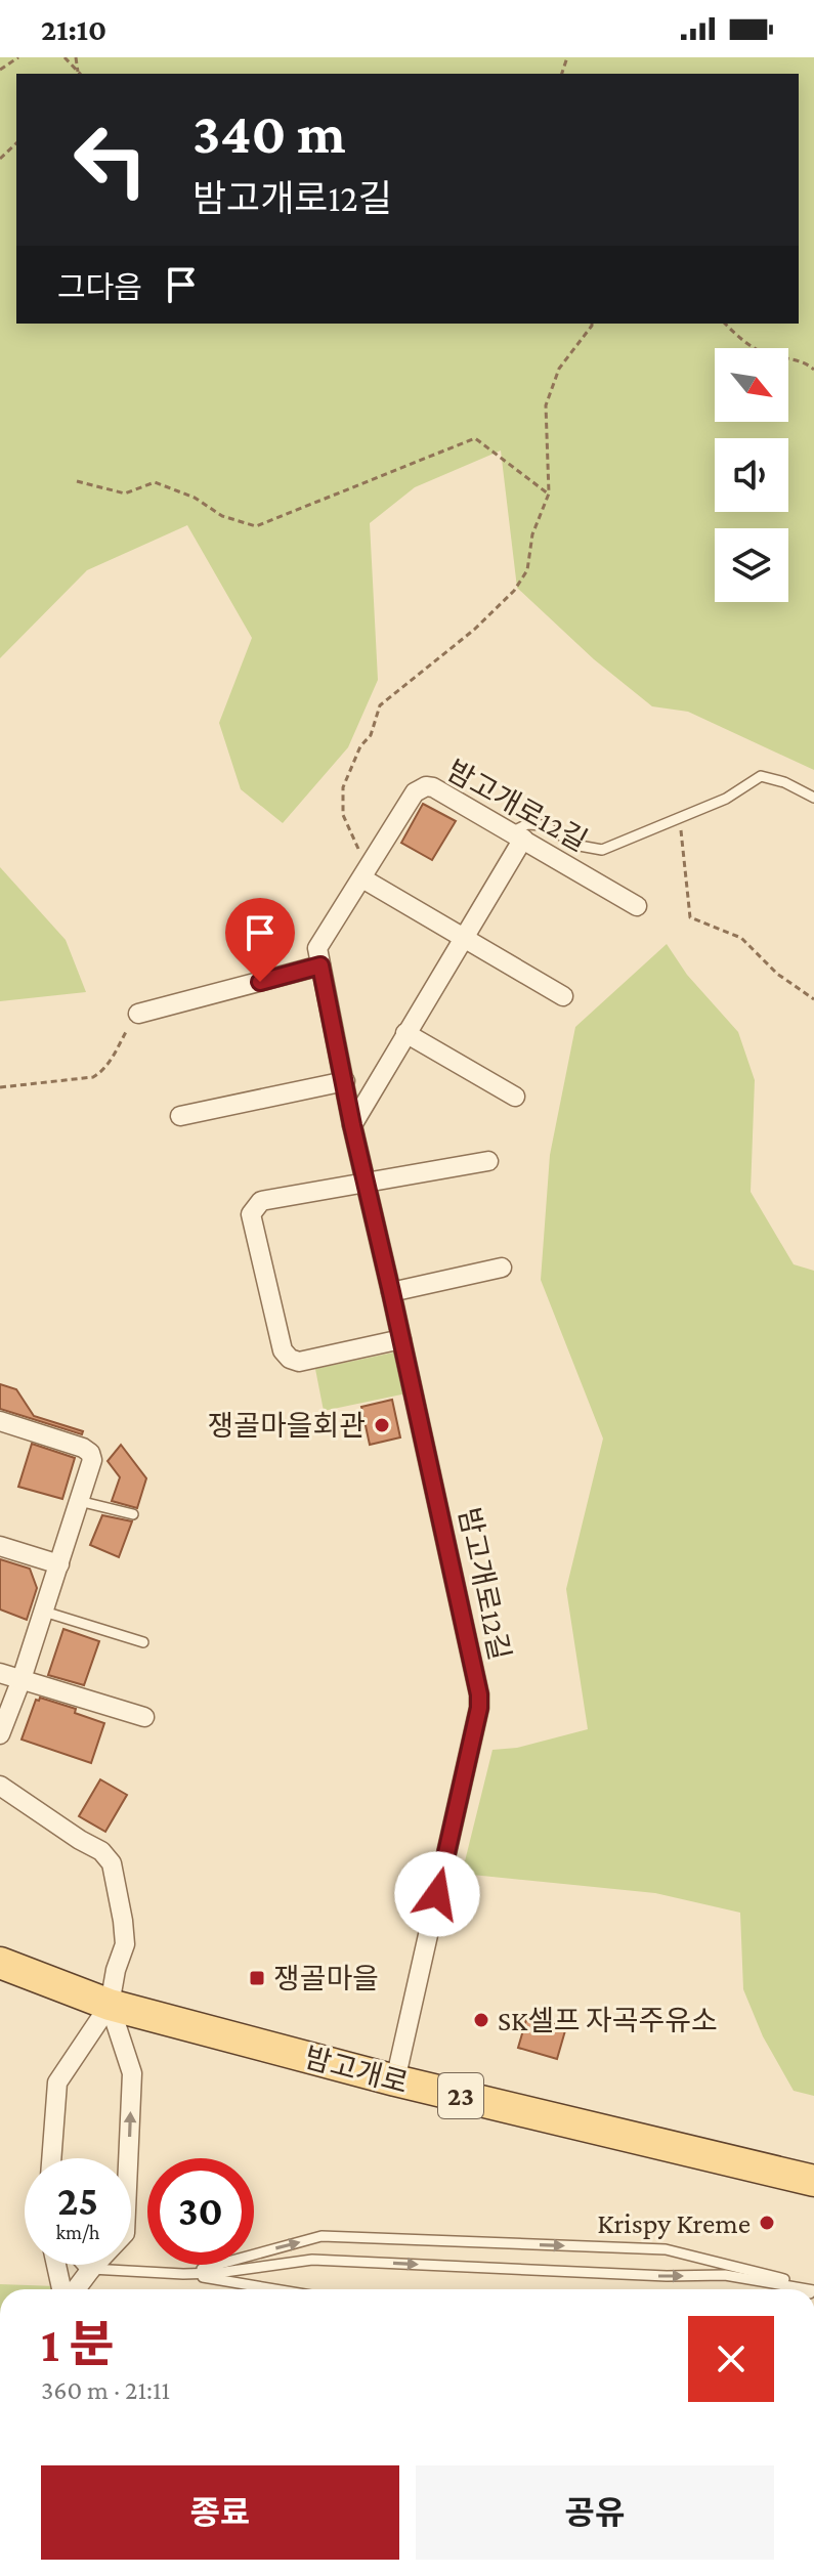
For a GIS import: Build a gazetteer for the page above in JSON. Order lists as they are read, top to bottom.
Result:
{
  "streets": {
    "main road": ["밤고개로", "23"],
    "street": ["밤고개로12길"]
  },
  "crossings": [
    ["밤고개로12길", "밤고개로"]
  ],
  "places": {
    "other": ["쟁골마을회관", "SK셀프 자곡주유소", "Krispy Kreme"],
    "transit": ["쟁골마을"]
  },
  "north": "bottom right",
  "page": {
    "status": "21:10",
    "turn": ["340 m", "밤고개로12길"],
    "then": "그다음",
    "speed": "25 km/h",
    "limit": "30",
    "heading": ["1 분", "360 m · 21:11"],
    "buttons": ["종료", "공유"]
  }
}
